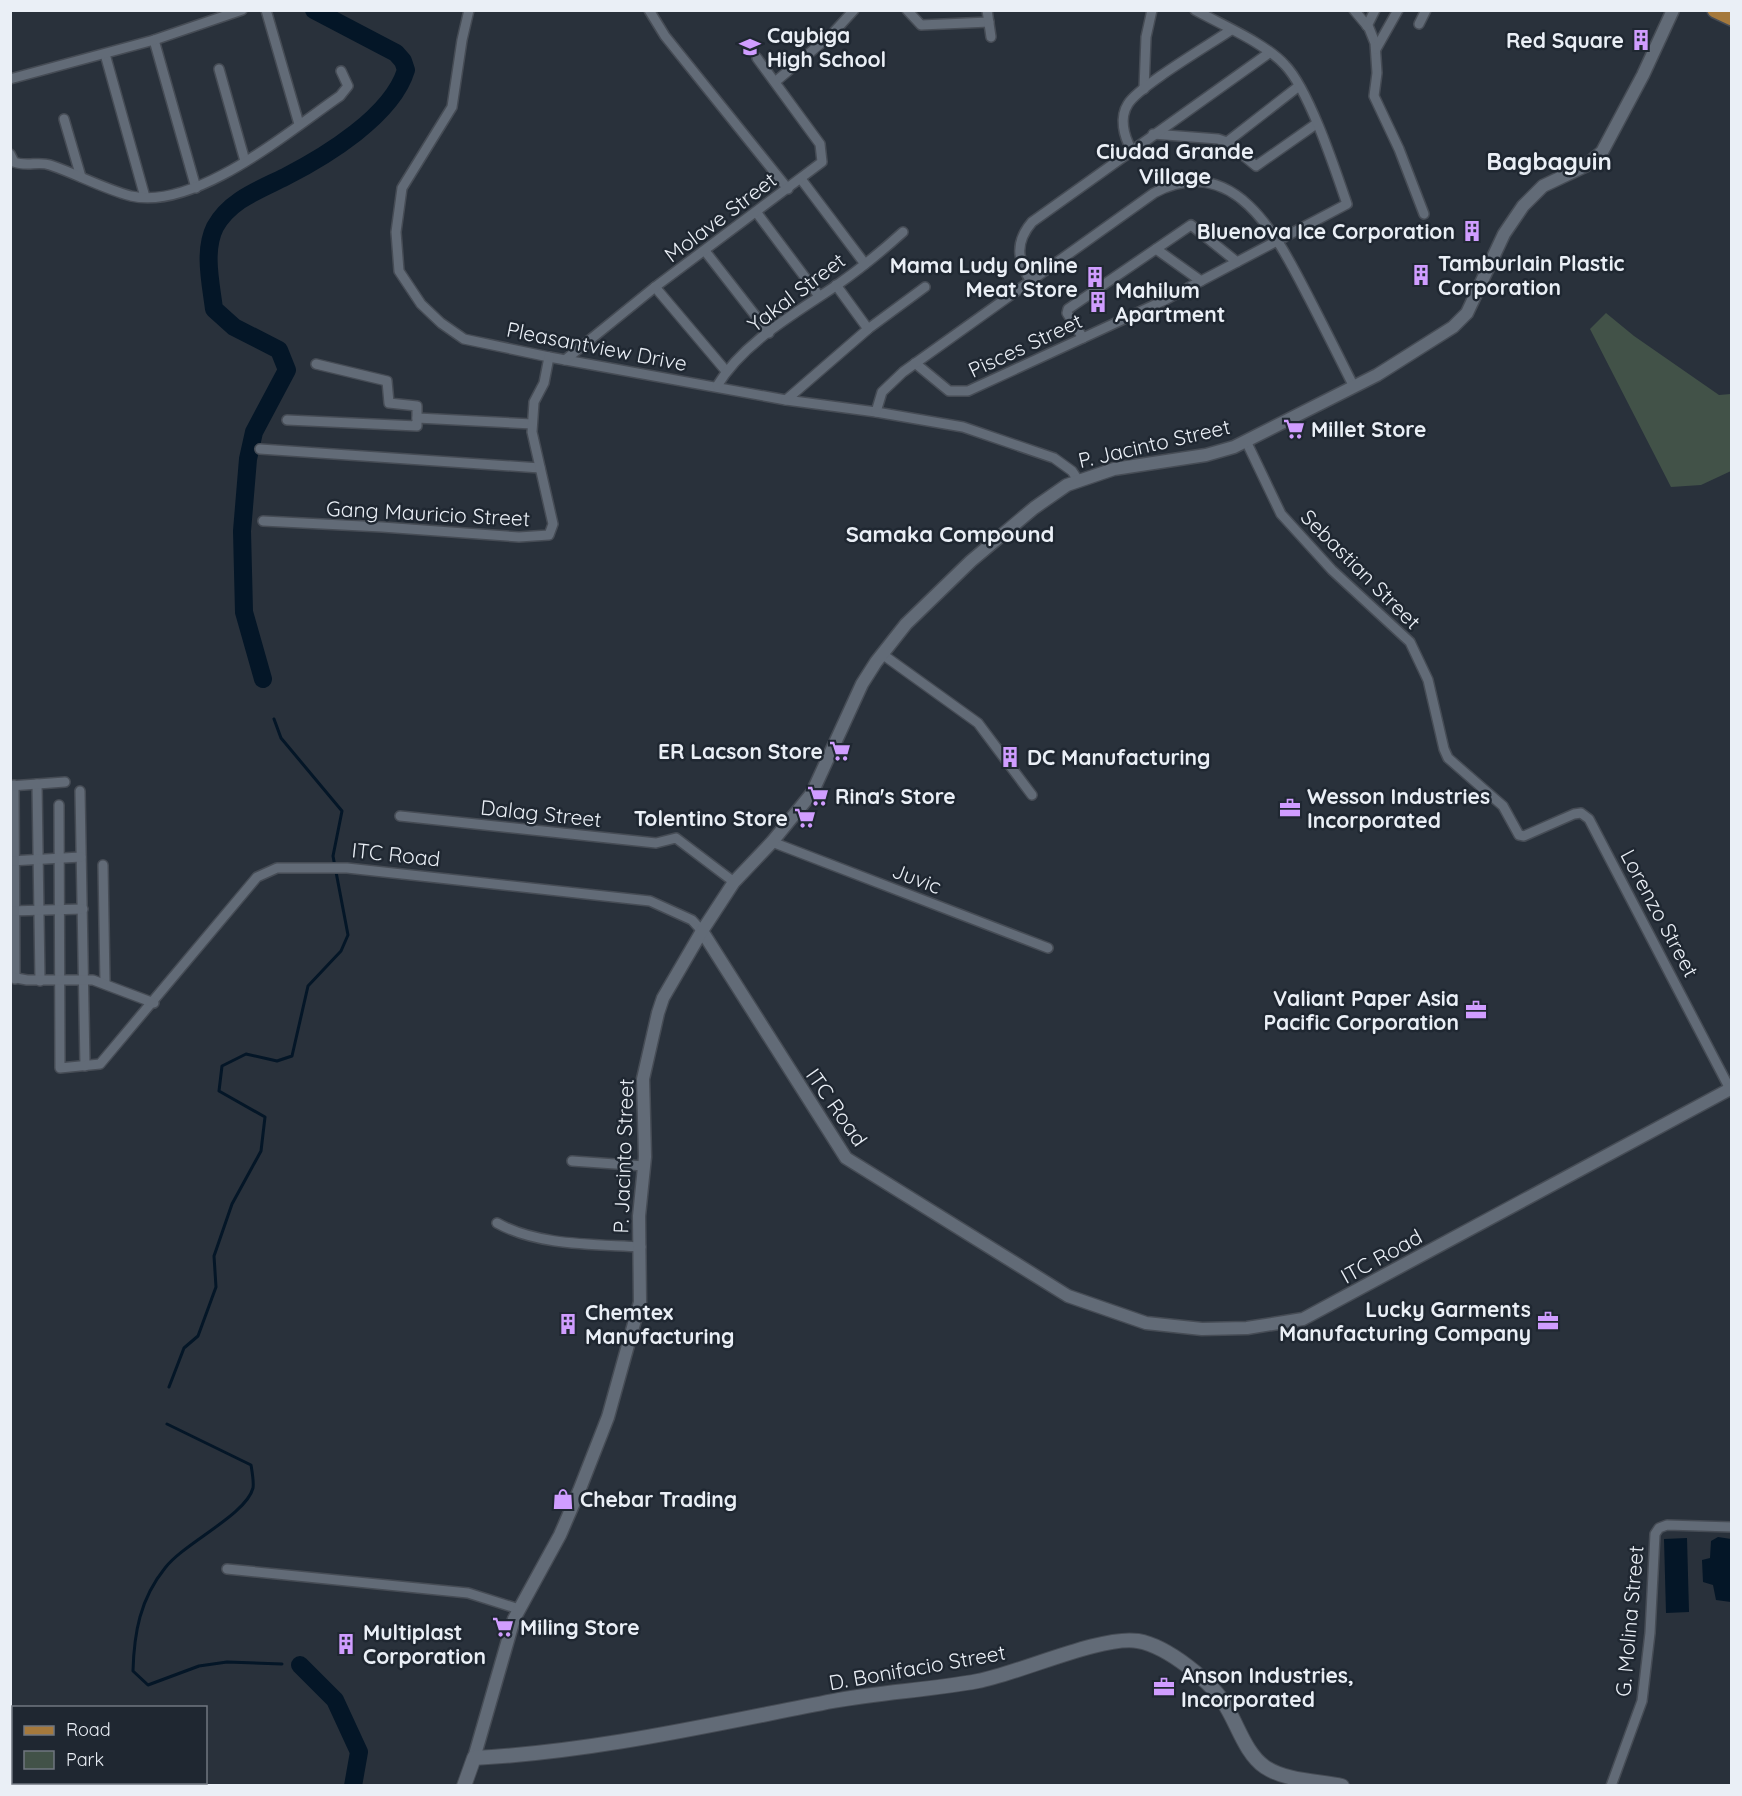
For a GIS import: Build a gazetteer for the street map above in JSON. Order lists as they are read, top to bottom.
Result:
{
  "streets": {
    "main road": ["D. Bonifacio Street"],
    "street": [
      "Molave Street",
      "Yakal Street",
      "Pisces Street",
      "Pleasantview Drive",
      "P. Jacinto Street",
      "Gang Mauricio Street",
      "Sebastian Street",
      "Dalag Street",
      "ITC Road",
      "Juvic",
      "Lorenzo Street",
      "G. Molina Street"
    ]
  },
  "crossings": [
    ["Molave Street", "Pleasantview Drive"],
    ["Yakal Street", "Pleasantview Drive"],
    ["Pleasantview Drive", "P. Jacinto Street"],
    ["Pleasantview Drive", "Gang Mauricio Street"],
    ["P. Jacinto Street", "Sebastian Street"],
    ["P. Jacinto Street", "Dalag Street"],
    ["P. Jacinto Street", "ITC Road"],
    ["P. Jacinto Street", "Juvic"],
    ["P. Jacinto Street", "D. Bonifacio Street"],
    ["Sebastian Street", "Lorenzo Street"],
    ["ITC Road", "Lorenzo Street"]
  ],
  "districts": ["Ciudad Grande Village", "Bagbaguin", "Samaka Compound"],
  "places": {
    "building": [
      "Red Square",
      "Bluenova Ice Corporation",
      "Tamburlain Plastic Corporation",
      "Mama Ludy Online Meat Store",
      "Mahilum Apartment",
      "DC Manufacturing",
      "Chemtex Manufacturing",
      "Multiplast Corporation"
    ],
    "school or university": ["Caybiga High School"],
    "supermarket": [
      "Millet Store",
      "ER Lacson Store",
      "Rina's Store",
      "Tolentino Store",
      "Miling Store"
    ],
    "office": [
      "Wesson Industries Incorporated",
      "Valiant Paper Asia Pacific Corporation",
      "Lucky Garments Manufacturing Company",
      "Anson Industries, Incorporated"
    ],
    "shop": ["Chebar Trading"]
  },
  "legend": ["Road", "Park"]
}
